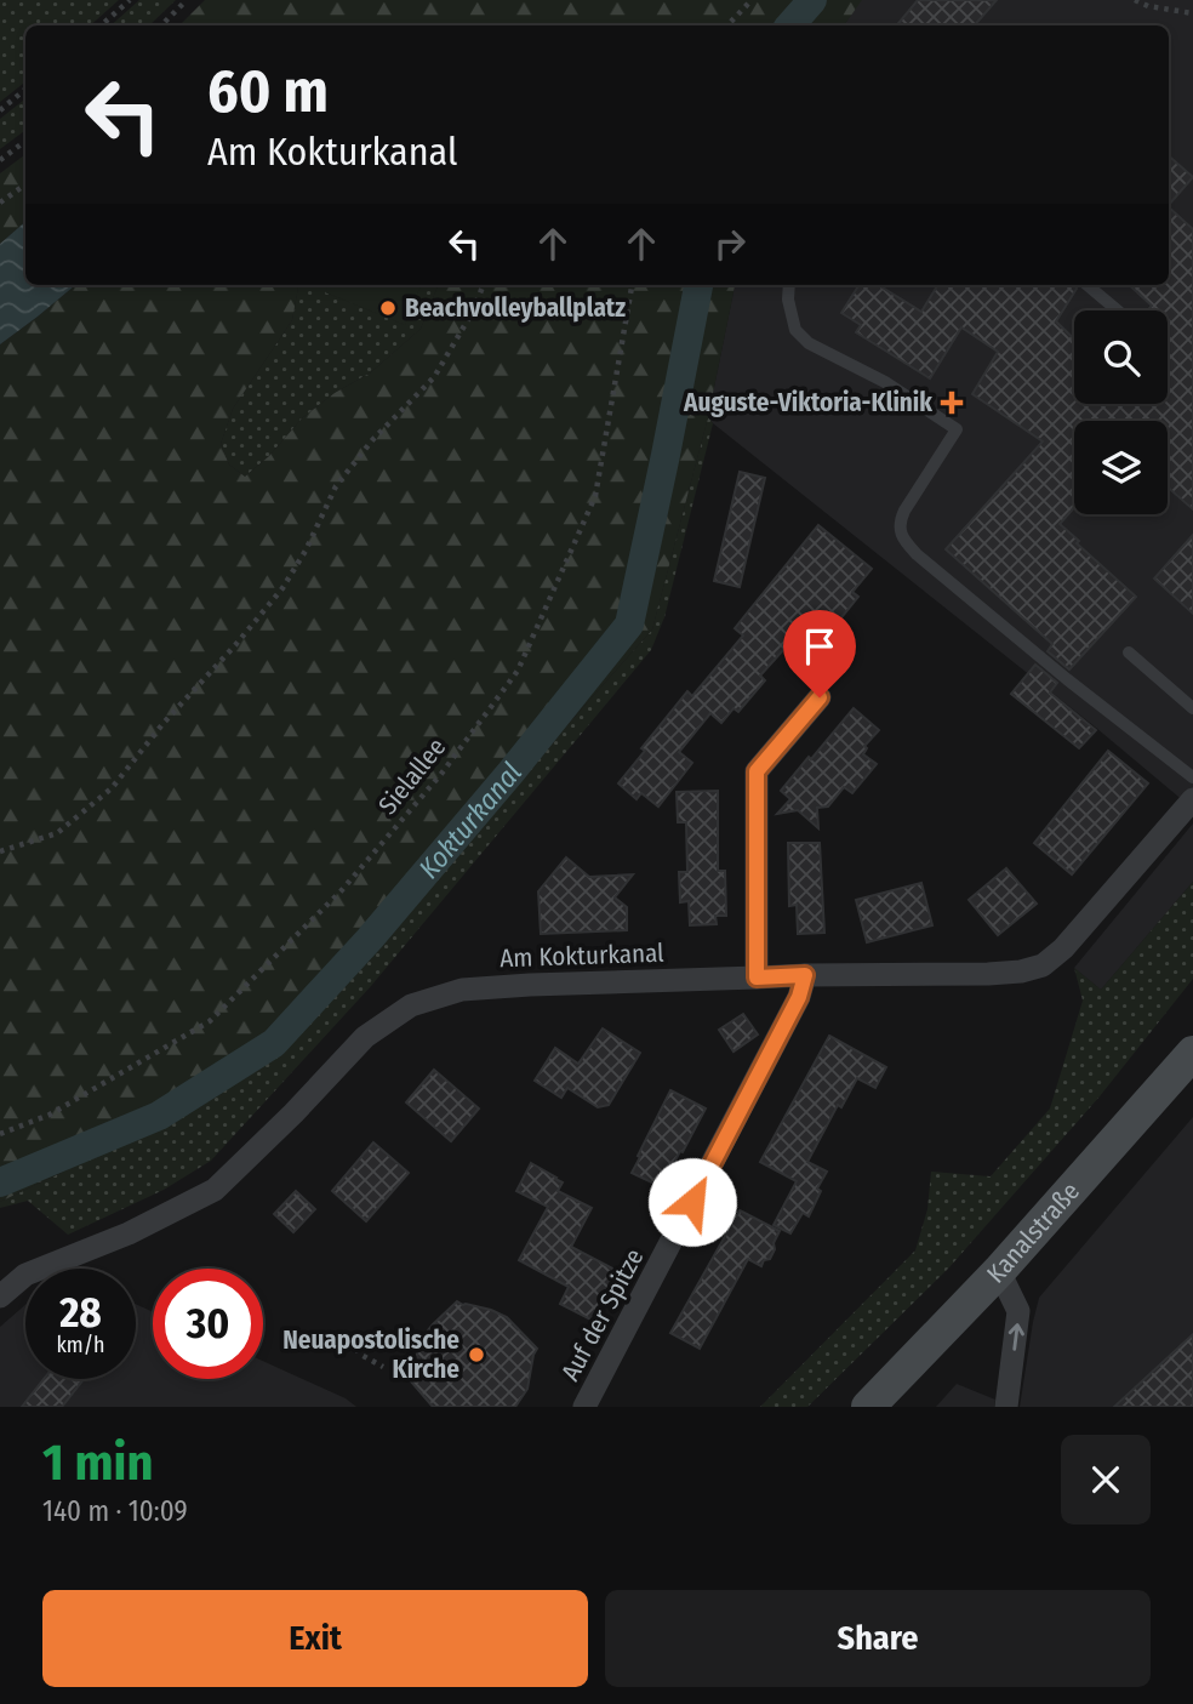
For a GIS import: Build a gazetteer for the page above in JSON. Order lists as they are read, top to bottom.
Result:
{
  "streets": {
    "main road": ["Kanalstraße"],
    "street": ["Am Kokturkanal", "Auf der Spitze"],
    "path": ["Sielallee"]
  },
  "crossings": [
    ["Am Kokturkanal", "Auf der Spitze"]
  ],
  "water": ["Kokturkanal"],
  "places": {
    "other": ["Beachvolleyballplatz", "Neuapostolische Kirche"],
    "health": ["Auguste-Viktoria-Klinik"]
  },
  "page": {
    "turn": ["60 m", "Am Kokturkanal"],
    "speed": "28 km/h",
    "limit": "30",
    "heading": ["1 min", "140 m · 10:09"],
    "buttons": ["Exit", "Share"]
  }
}
